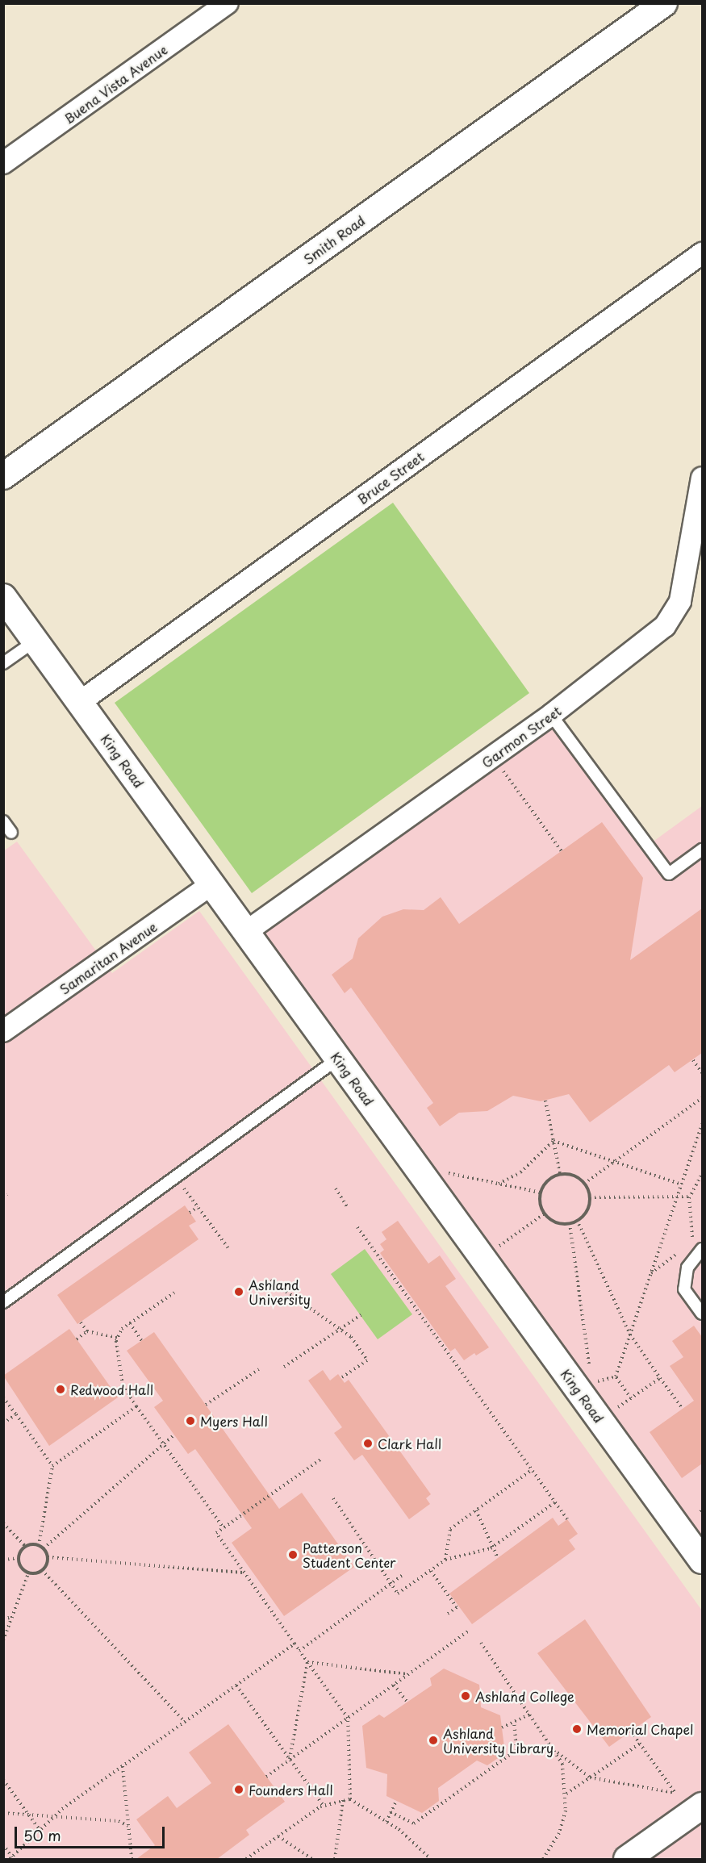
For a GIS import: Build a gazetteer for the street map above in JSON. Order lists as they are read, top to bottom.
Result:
{
  "streets": {
    "street": [
      "Buena Vista Avenue",
      "Smith Road",
      "Bruce Street",
      "Garmon Street",
      "King Road",
      "Samaritan Avenue"
    ]
  },
  "crossings": [
    ["Bruce Street", "King Road"],
    ["Garmon Street", "King Road"],
    ["King Road", "Samaritan Avenue"]
  ],
  "places": [
    "Ashland University",
    "Redwood Hall",
    "Myers Hall",
    "Clark Hall",
    "Patterson Student Center",
    "Ashland College",
    "Memorial Chapel",
    "Ashland University Library",
    "Founders Hall"
  ],
  "scale_bar": "50 m"
}
